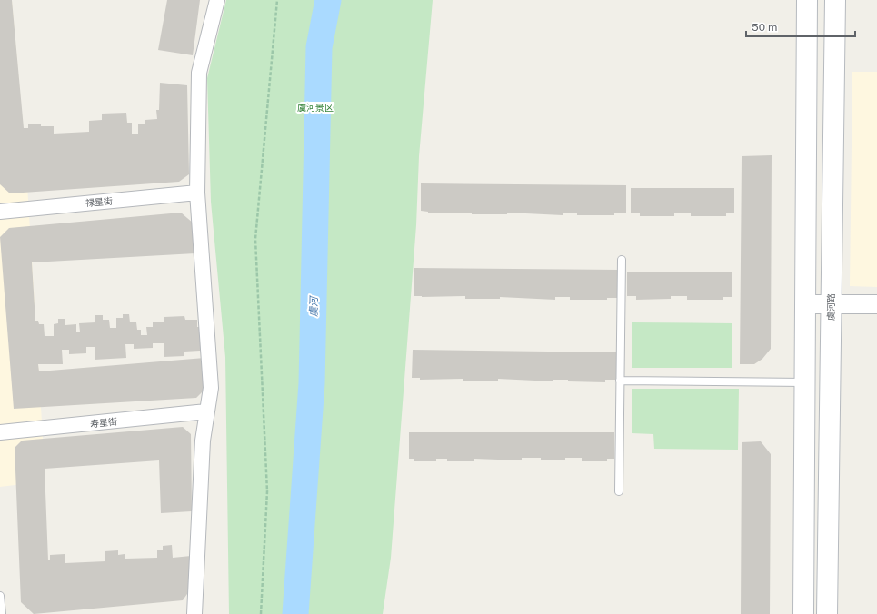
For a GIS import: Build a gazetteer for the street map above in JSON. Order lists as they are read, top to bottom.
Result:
{
  "streets": {
    "main road": ["虞河路"],
    "street": ["禄星街", "寿星街"]
  },
  "water": ["虞河"],
  "parks": ["虞河景区"],
  "scale_bar": "50 m"
}
